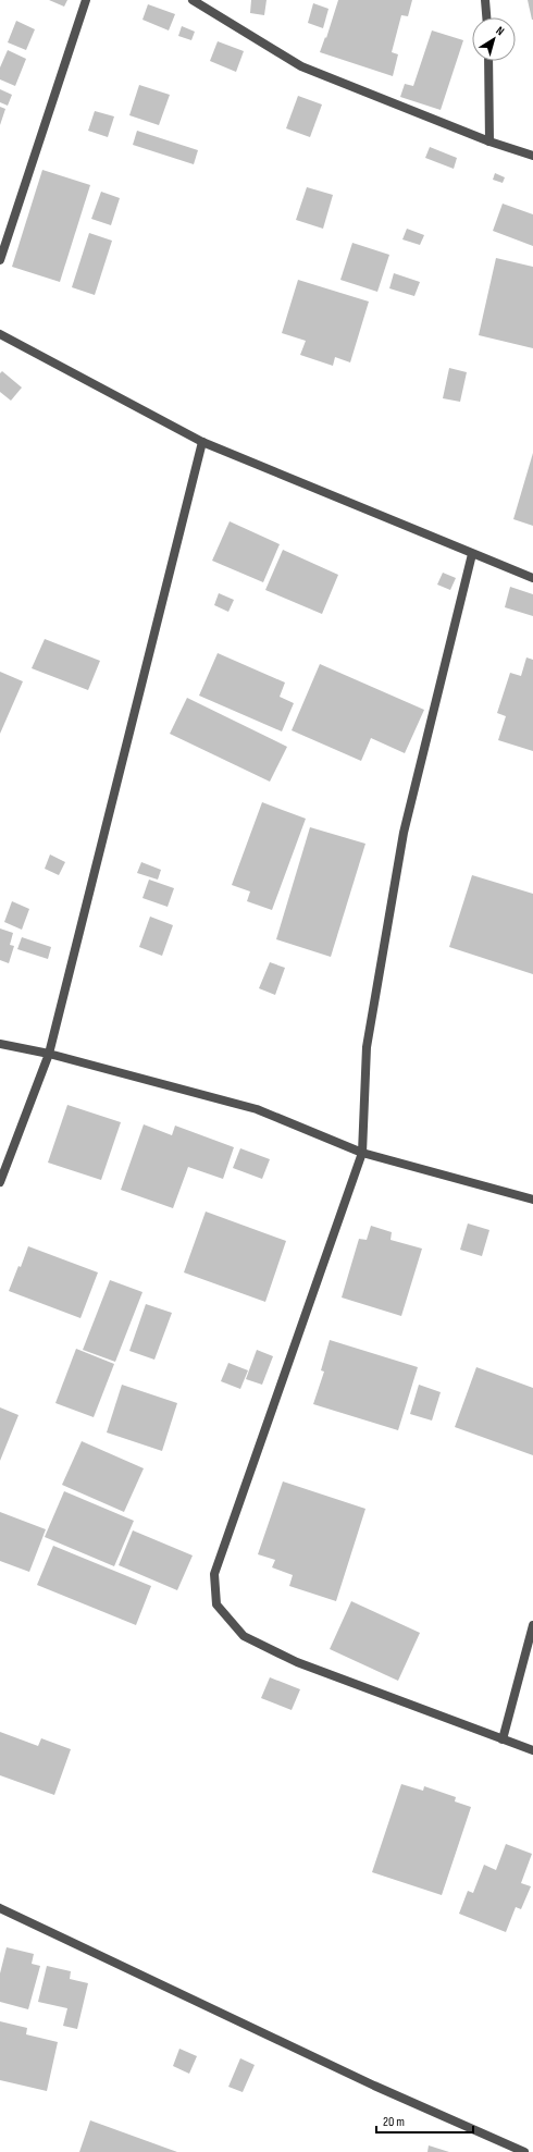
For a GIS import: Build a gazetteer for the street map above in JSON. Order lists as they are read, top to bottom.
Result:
{
  "scale_bar": "20 m",
  "north": "top right"
}
